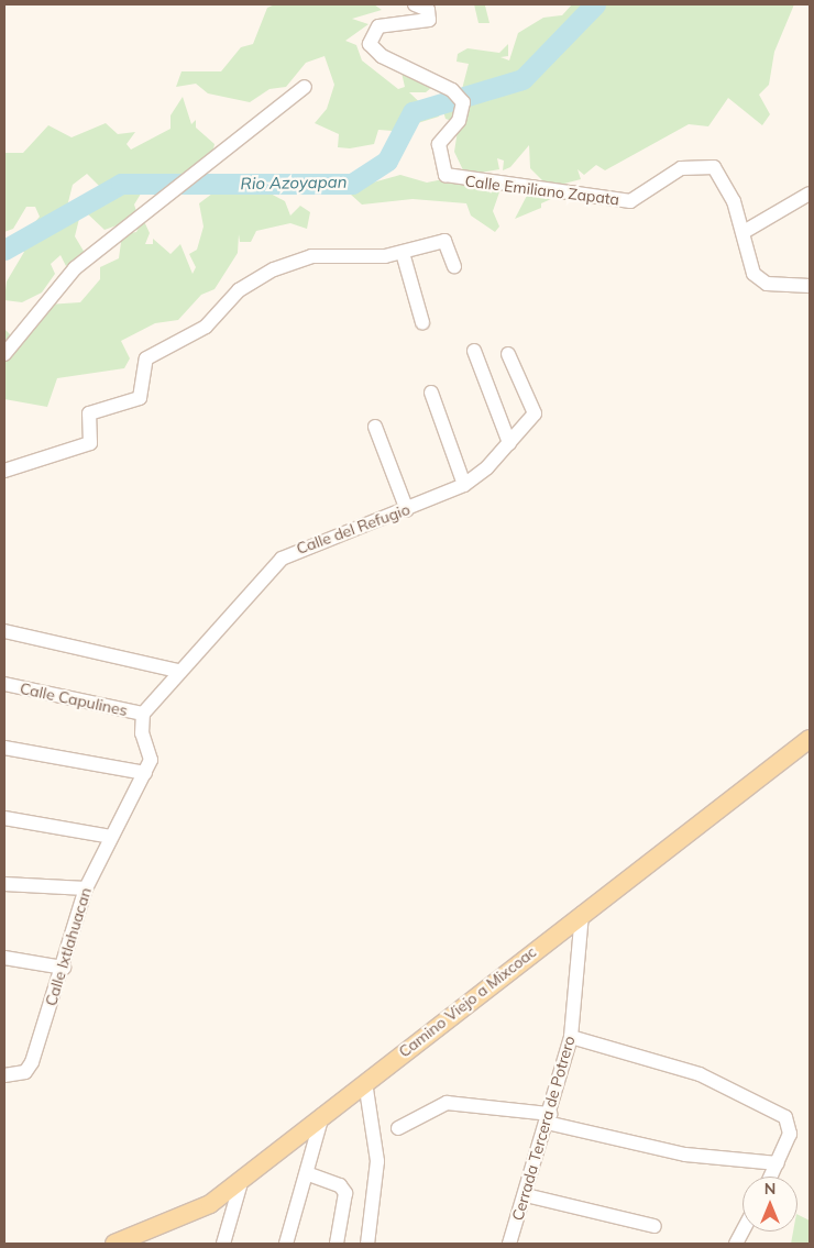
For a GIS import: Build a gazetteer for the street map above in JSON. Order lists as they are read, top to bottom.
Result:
{
  "streets": {
    "main road": ["Camino Viejo a Mixcoac"],
    "street": [
      "Calle Emiliano Zapata",
      "Calle del Refugio",
      "Calle Capulines",
      "Calle Ixtlahuacan",
      "Cerrada Tercera de Potrero"
    ]
  },
  "crossings": [
    ["Calle del Refugio", "Calle Capulines"],
    ["Calle del Refugio", "Calle Ixtlahuacan"],
    ["Calle Capulines", "Calle Ixtlahuacan"],
    ["Camino Viejo a Mixcoac", "Cerrada Tercera de Potrero"]
  ],
  "water": ["Rio Azoyapan"],
  "north": "top"
}
